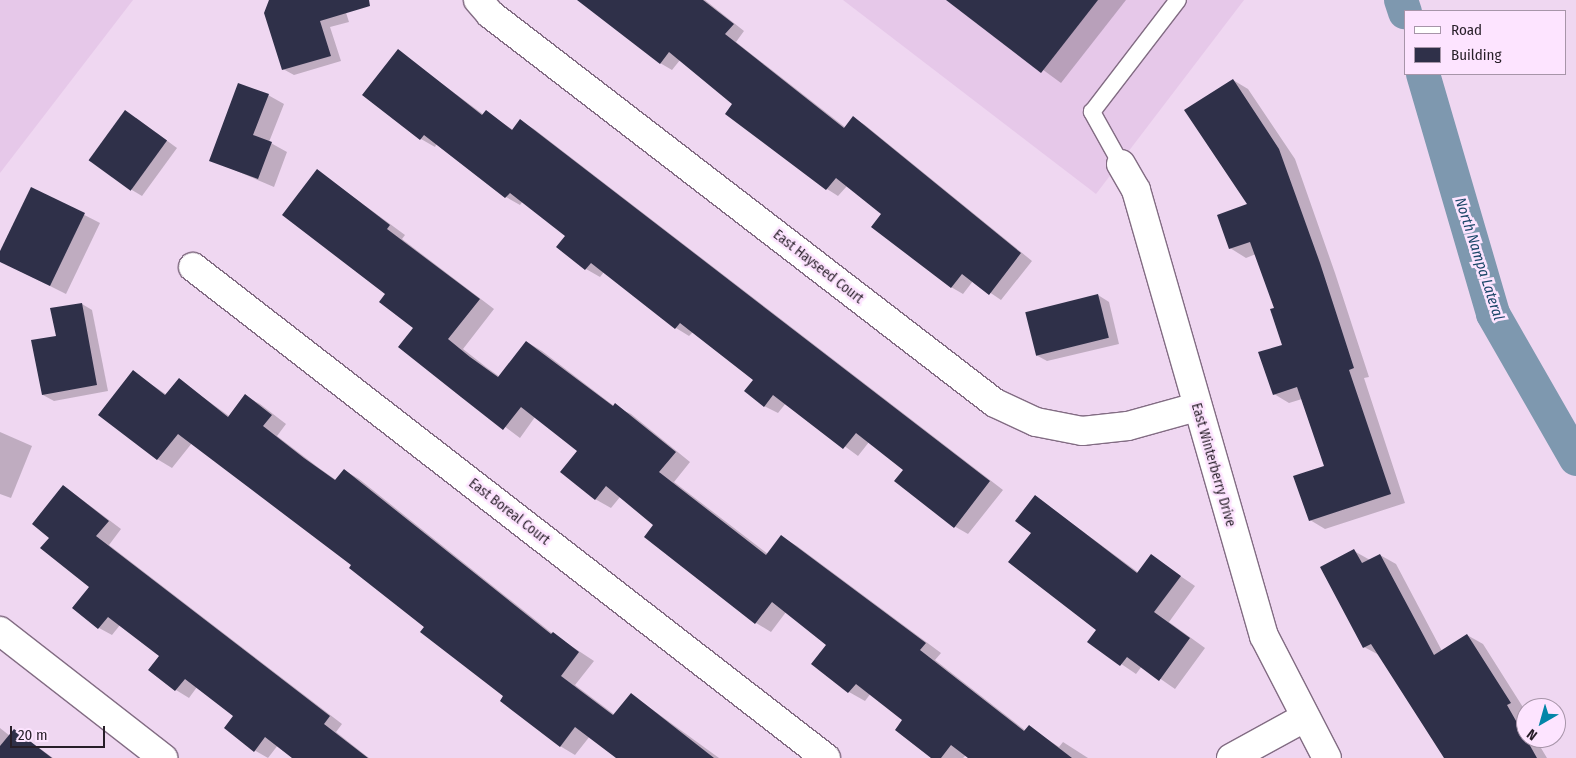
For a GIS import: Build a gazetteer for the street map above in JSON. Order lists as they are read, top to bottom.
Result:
{
  "streets": {
    "street": ["East Hayseed Court", "East Winterberry Drive", "East Boreal Court"]
  },
  "crossings": [
    ["East Hayseed Court", "East Winterberry Drive"]
  ],
  "water": ["North Nampa Lateral"],
  "legend": ["Road", "Building"],
  "scale_bar": "20 m",
  "north": "bottom left"
}
